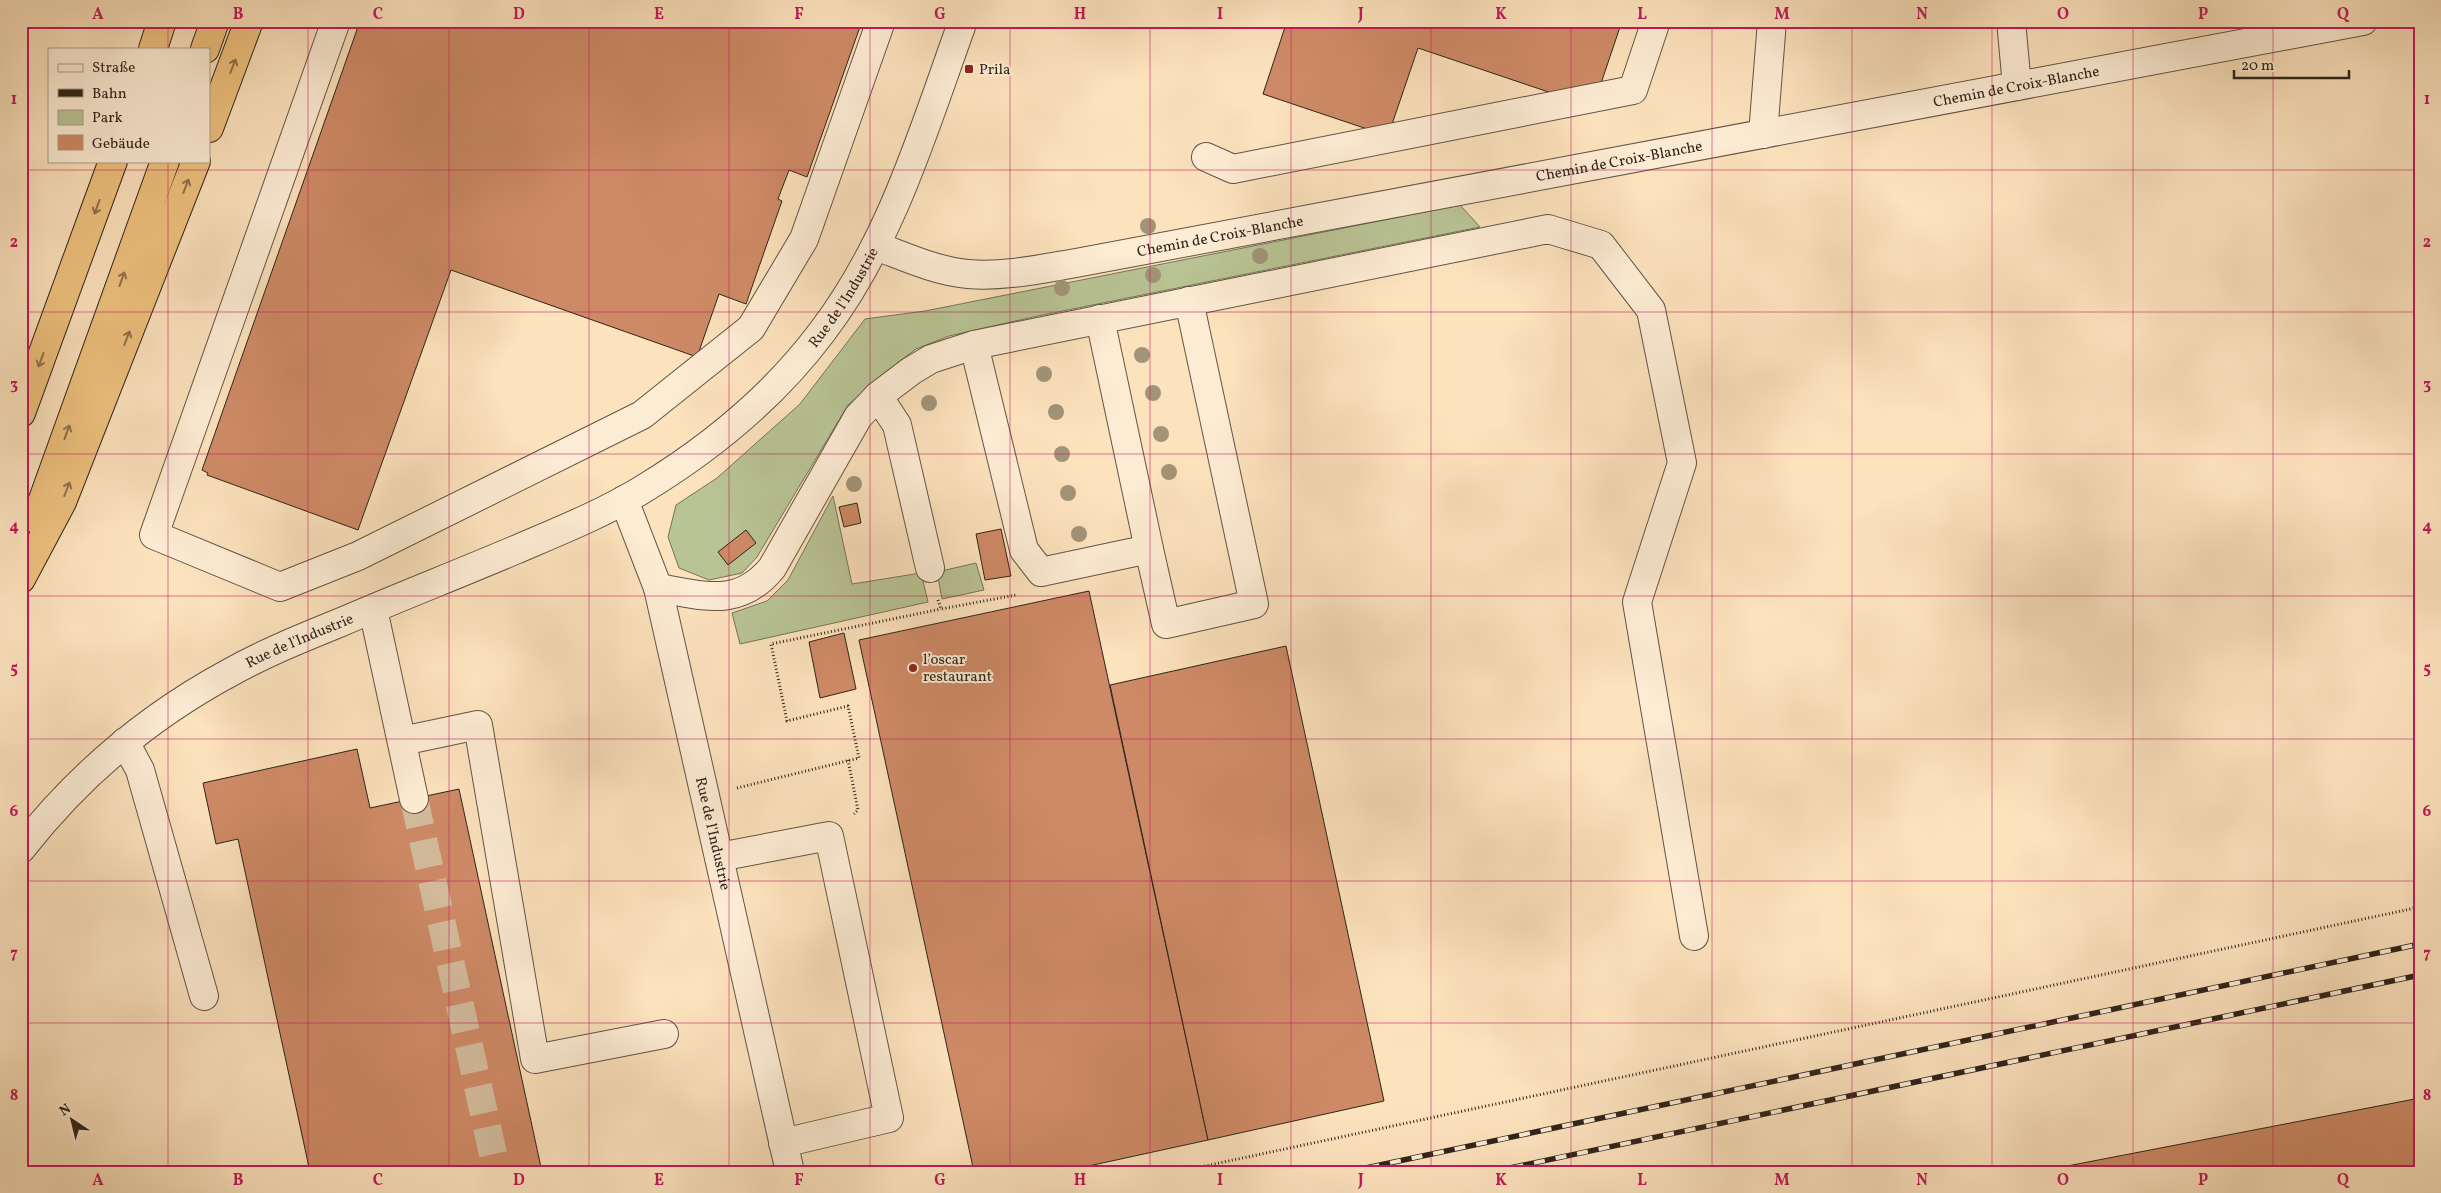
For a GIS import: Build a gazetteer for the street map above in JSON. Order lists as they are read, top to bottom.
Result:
{
  "streets": {
    "street": ["Chemin de Croix-Blanche", "Rue de l'Industrie"]
  },
  "crossings": [
    ["Chemin de Croix-Blanche", "Rue de l'Industrie"]
  ],
  "places": {
    "transit": ["Prila"],
    "other": ["l’oscar restaurant"]
  },
  "legend": [
    "Straße",
    "Bahn",
    "Park",
    "Gebäude"
  ],
  "scale_bar": "20 m",
  "north": "top left",
  "grid": {
    "columns": [
      "A",
      "B",
      "C",
      "D",
      "E",
      "F",
      "G",
      "H",
      "I",
      "J",
      "K",
      "L",
      "M",
      "N",
      "O",
      "P",
      "Q"
    ],
    "rows": [
      "1",
      "2",
      "3",
      "4",
      "5",
      "6",
      "7",
      "8"
    ]
  }
}
